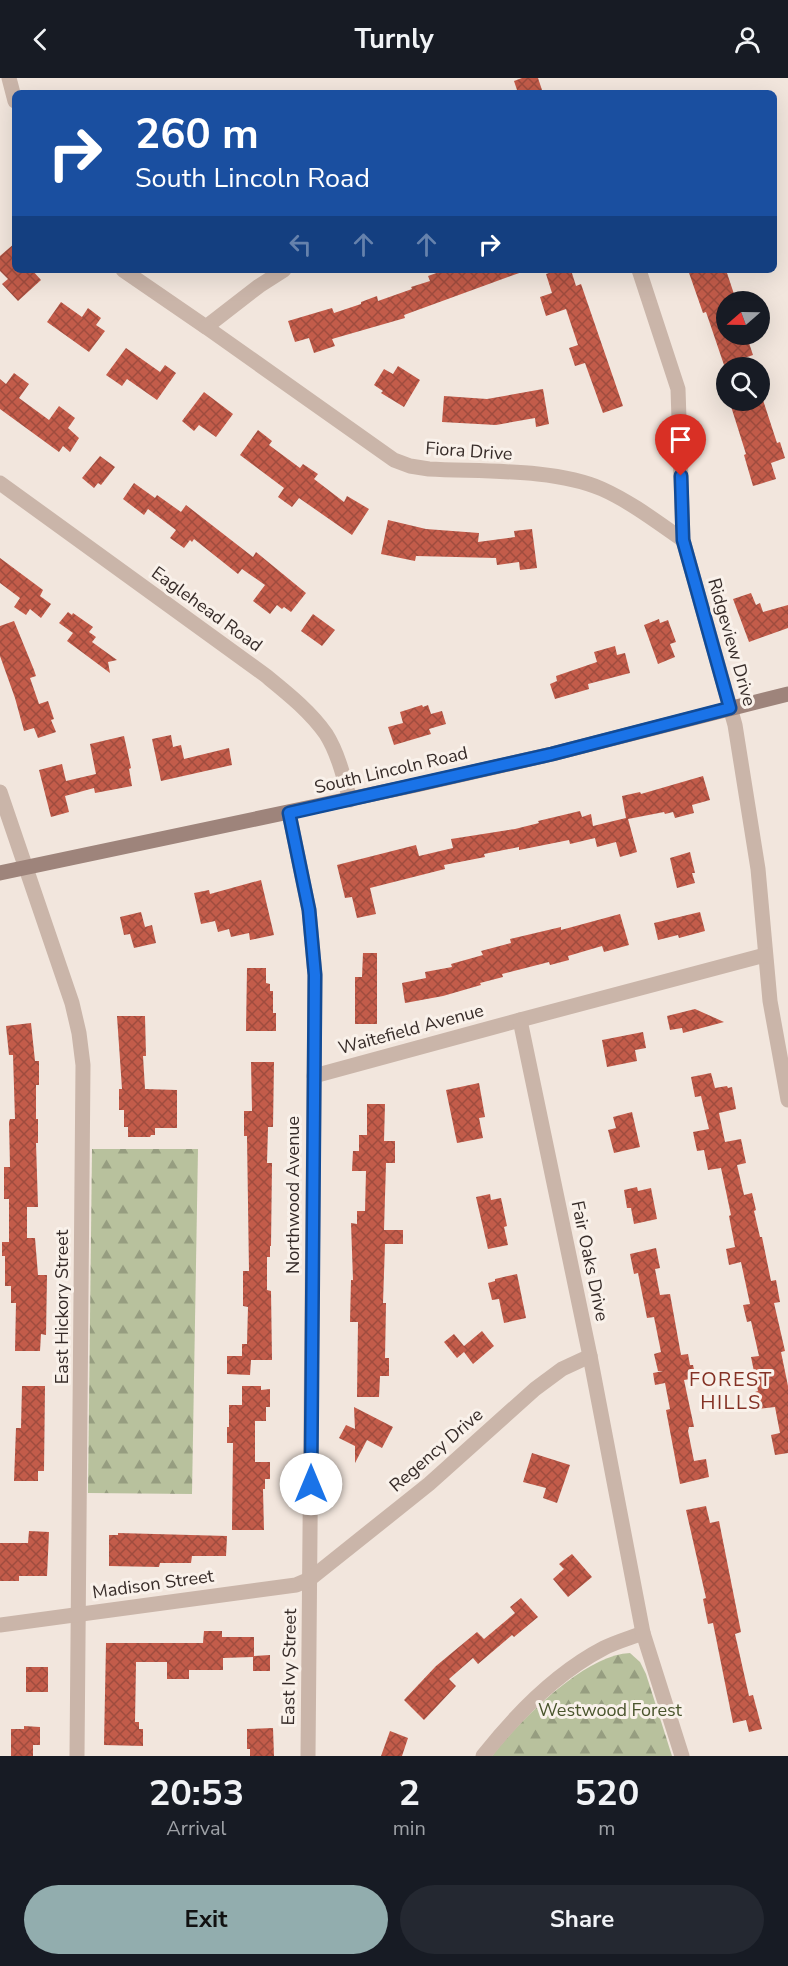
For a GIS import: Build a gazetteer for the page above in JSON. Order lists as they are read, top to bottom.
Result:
{
  "streets": {
    "street": [
      "Fiora Drive",
      "Eaglehead Road",
      "Ridgeview Drive",
      "South Lincoln Road",
      "Waitefield Avenue",
      "Northwood Avenue",
      "Fair Oaks Drive",
      "East Hickory Street",
      "Regency Drive",
      "Madison Street",
      "East Ivy Street"
    ]
  },
  "crossings": [
    ["Fiora Drive", "Ridgeview Drive"],
    ["Eaglehead Road", "South Lincoln Road"],
    ["Ridgeview Drive", "South Lincoln Road"],
    ["South Lincoln Road", "Northwood Avenue"],
    ["South Lincoln Road", "East Hickory Street"],
    ["Waitefield Avenue", "Northwood Avenue"],
    ["Waitefield Avenue", "Fair Oaks Drive"],
    ["Northwood Avenue", "Regency Drive"],
    ["Northwood Avenue", "Madison Street"],
    ["Northwood Avenue", "East Ivy Street"],
    ["Fair Oaks Drive", "Regency Drive"],
    ["East Hickory Street", "Madison Street"],
    ["Regency Drive", "Madison Street"],
    ["Regency Drive", "East Ivy Street"],
    ["Madison Street", "East Ivy Street"]
  ],
  "districts": ["FOREST HILLS"],
  "parks": ["Westwood Forest"],
  "north": "left",
  "page": {
    "header": "Turnly",
    "turn": ["260 m", "South Lincoln Road"],
    "eta": [
      "20:53",
      "Arrival",
      "2",
      "min",
      "520",
      "m"
    ],
    "buttons": ["Exit", "Share"]
  }
}
